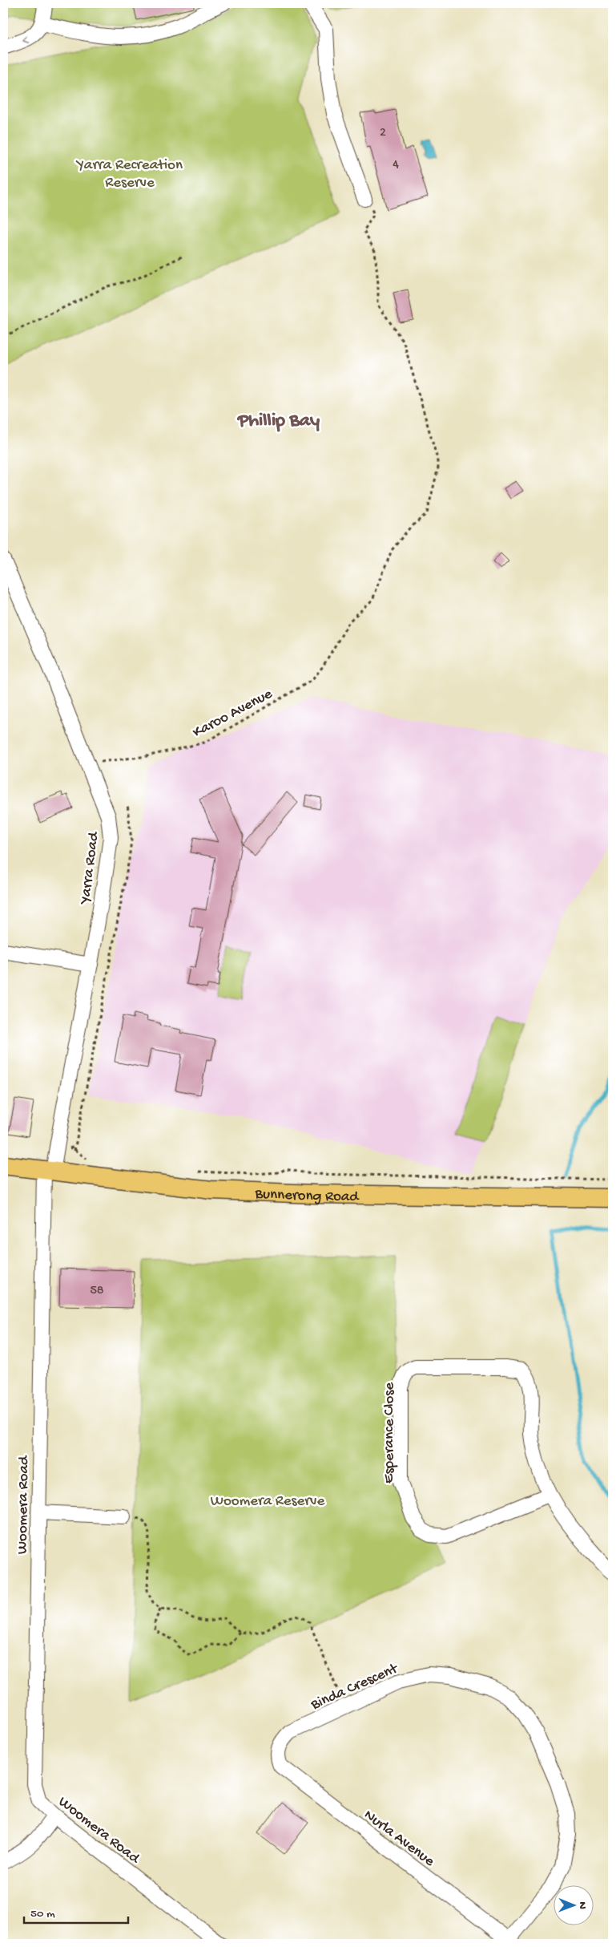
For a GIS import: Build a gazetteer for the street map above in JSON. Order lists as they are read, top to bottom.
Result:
{
  "streets": {
    "main road": ["Bunnerong Road"],
    "street": [
      "Yarra Road",
      "Esperance Close",
      "Woomera Road",
      "Binda Crescent",
      "Nurla Avenue"
    ],
    "path": ["Karoo Avenue"]
  },
  "crossings": [
    ["Karoo Avenue", "Yarra Road"],
    ["Yarra Road", "Bunnerong Road"],
    ["Yarra Road", "Woomera Road"],
    ["Bunnerong Road", "Woomera Road"],
    ["Binda Crescent", "Nurla Avenue"]
  ],
  "districts": ["Phillip Bay"],
  "parks": ["Yarra Recreation Reserve", "Woomera Reserve"],
  "house_numbers": ["2", "4", "58"],
  "scale_bar": "50 m",
  "north": "right"
}
